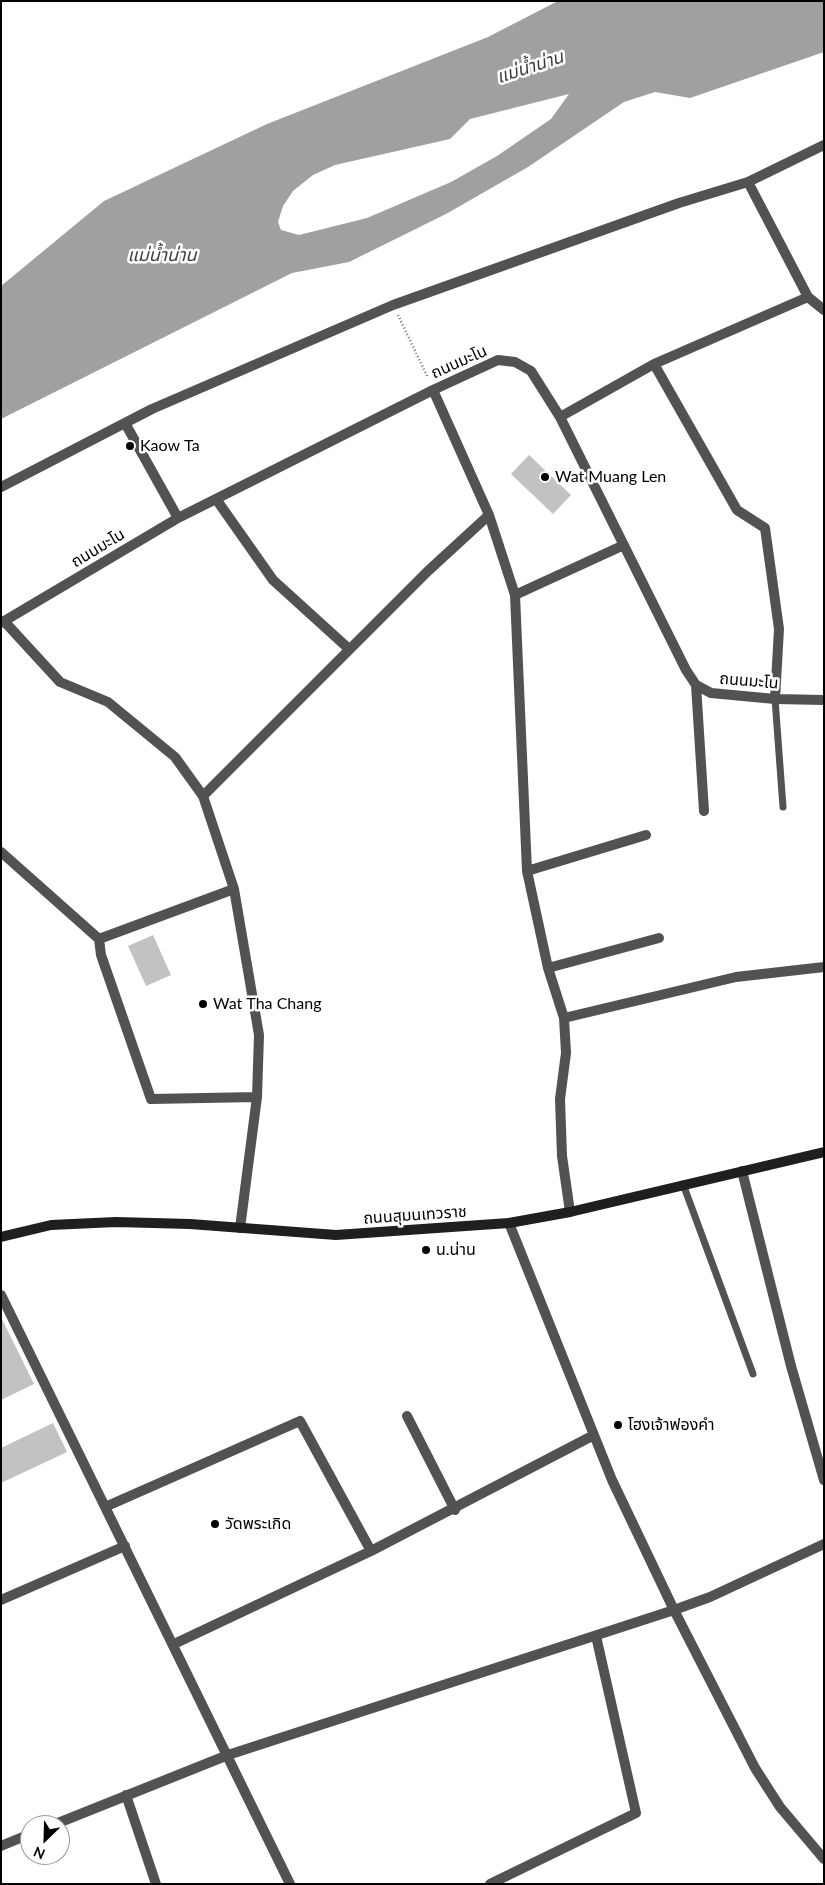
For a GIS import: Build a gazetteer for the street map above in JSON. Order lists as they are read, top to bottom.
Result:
{
  "streets": {
    "street": ["ถนนมะโน", "ถนนสุมนเทวราช"]
  },
  "water": ["แม่น้ำน่าน"],
  "places": [
    "Kaow Ta",
    "Wat Muang Len",
    "Wat Tha Chang",
    "น.น่าน",
    "โฮงเจ้าฟองคำ",
    "วัดพระเกิด"
  ],
  "north": "bottom left"
}
